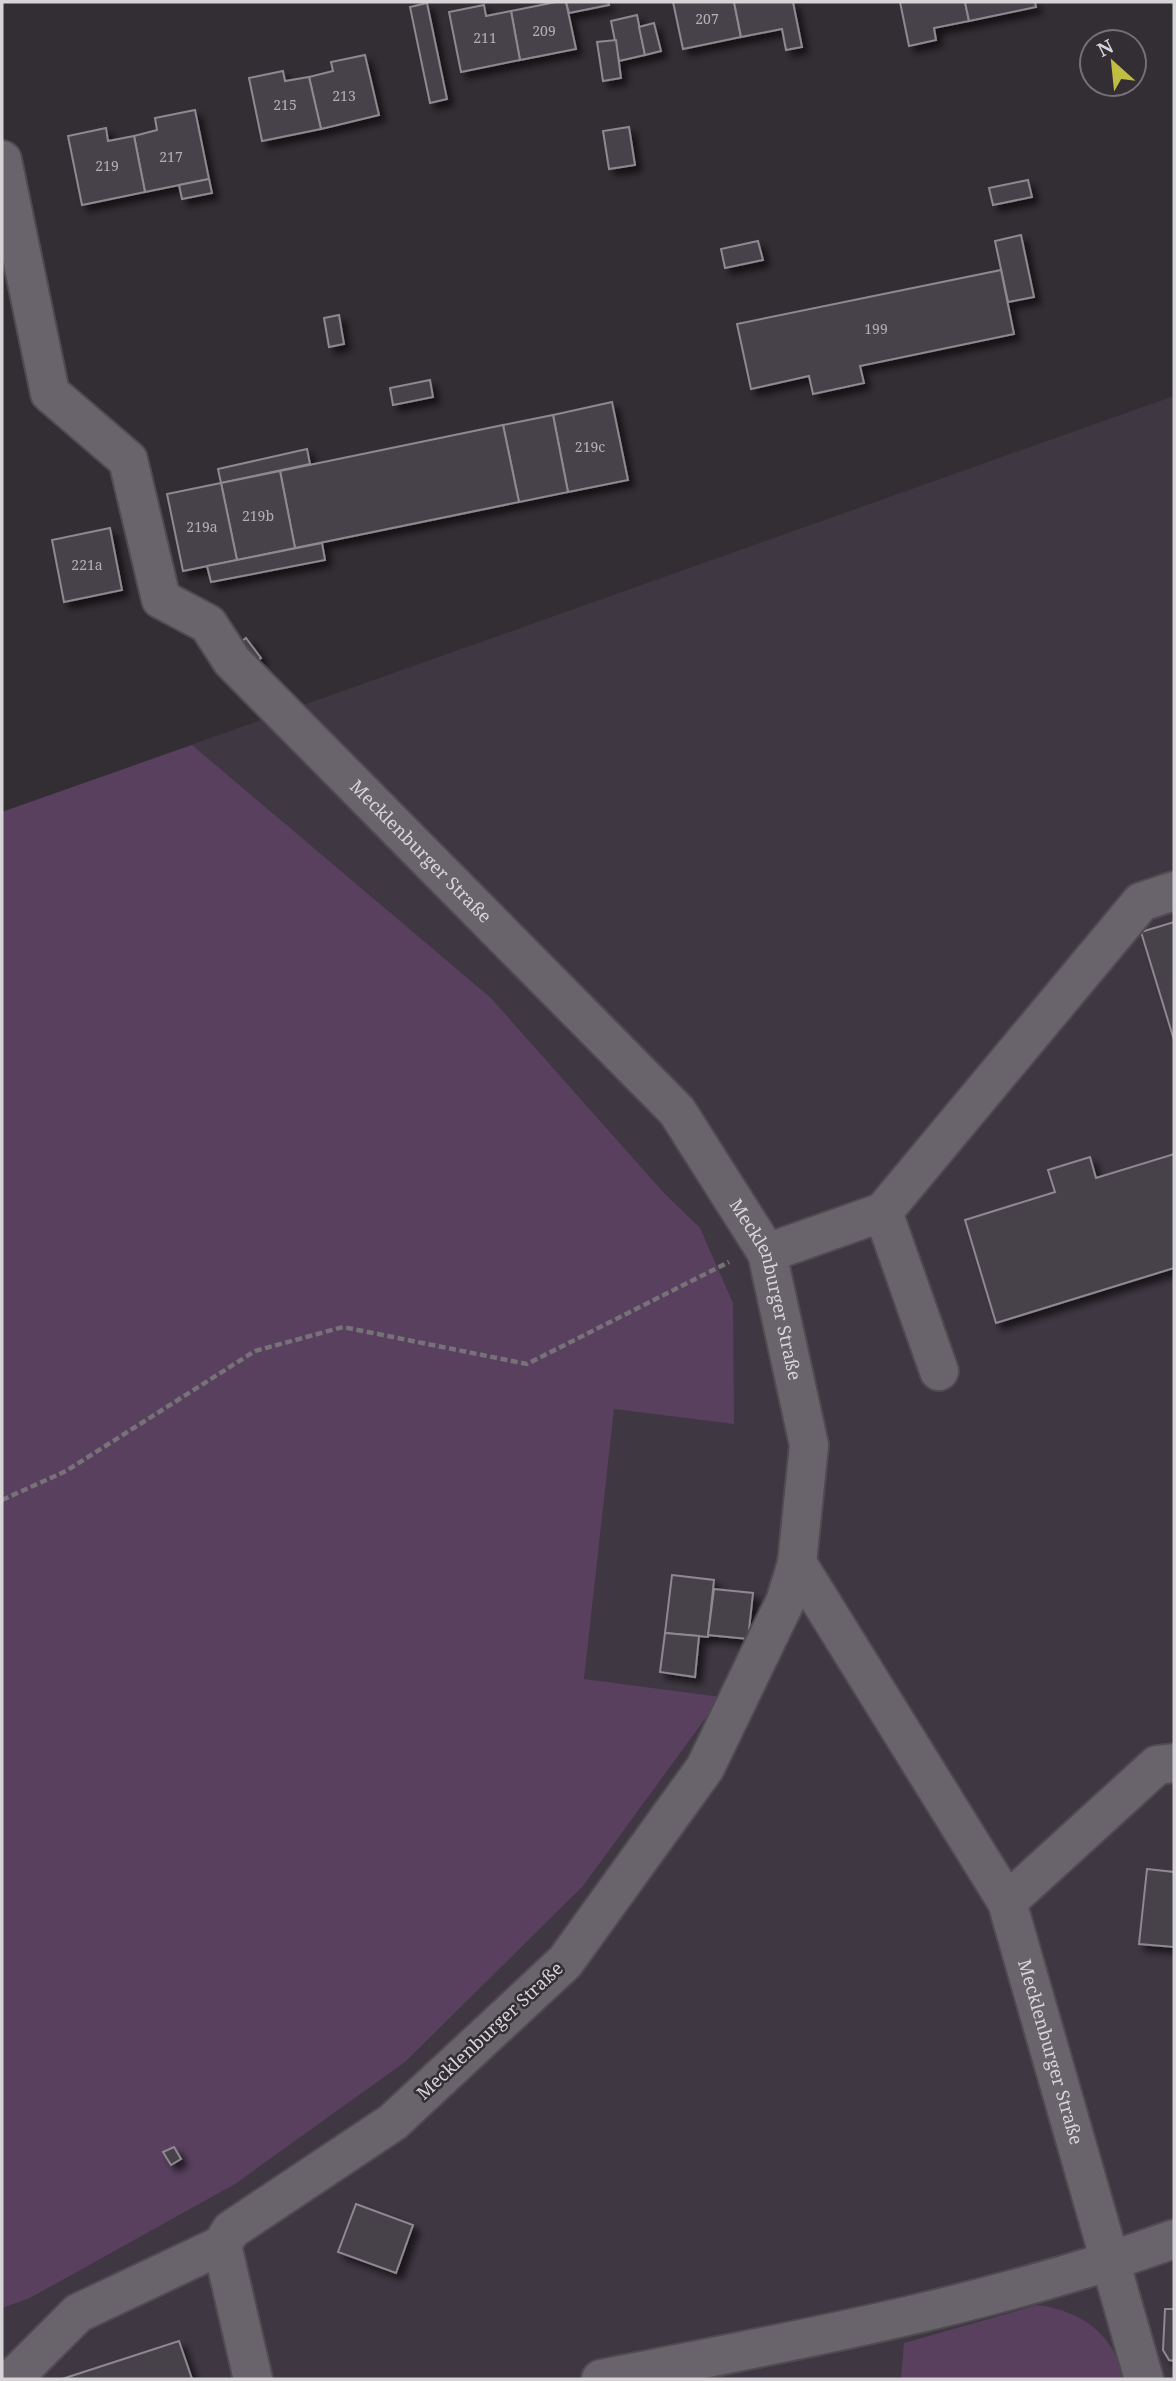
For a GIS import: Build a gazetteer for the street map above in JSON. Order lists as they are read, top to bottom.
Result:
{
  "streets": {
    "street": ["Mecklenburger Straße"]
  },
  "house_numbers": [
    "207",
    "209",
    "211",
    "213",
    "215",
    "217",
    "219",
    "199",
    "219c",
    "219b",
    "219a",
    "221a"
  ],
  "north": "top left"
}
